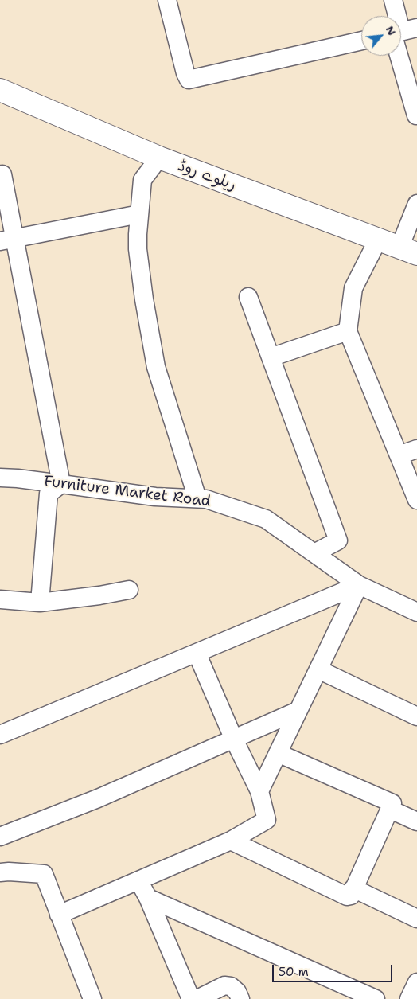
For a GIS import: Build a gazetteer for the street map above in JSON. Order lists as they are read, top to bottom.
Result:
{
  "streets": {
    "street": ["ریلوے روڈ", "Furniture Market Road"]
  },
  "scale_bar": "50 m",
  "north": "top right"
}
